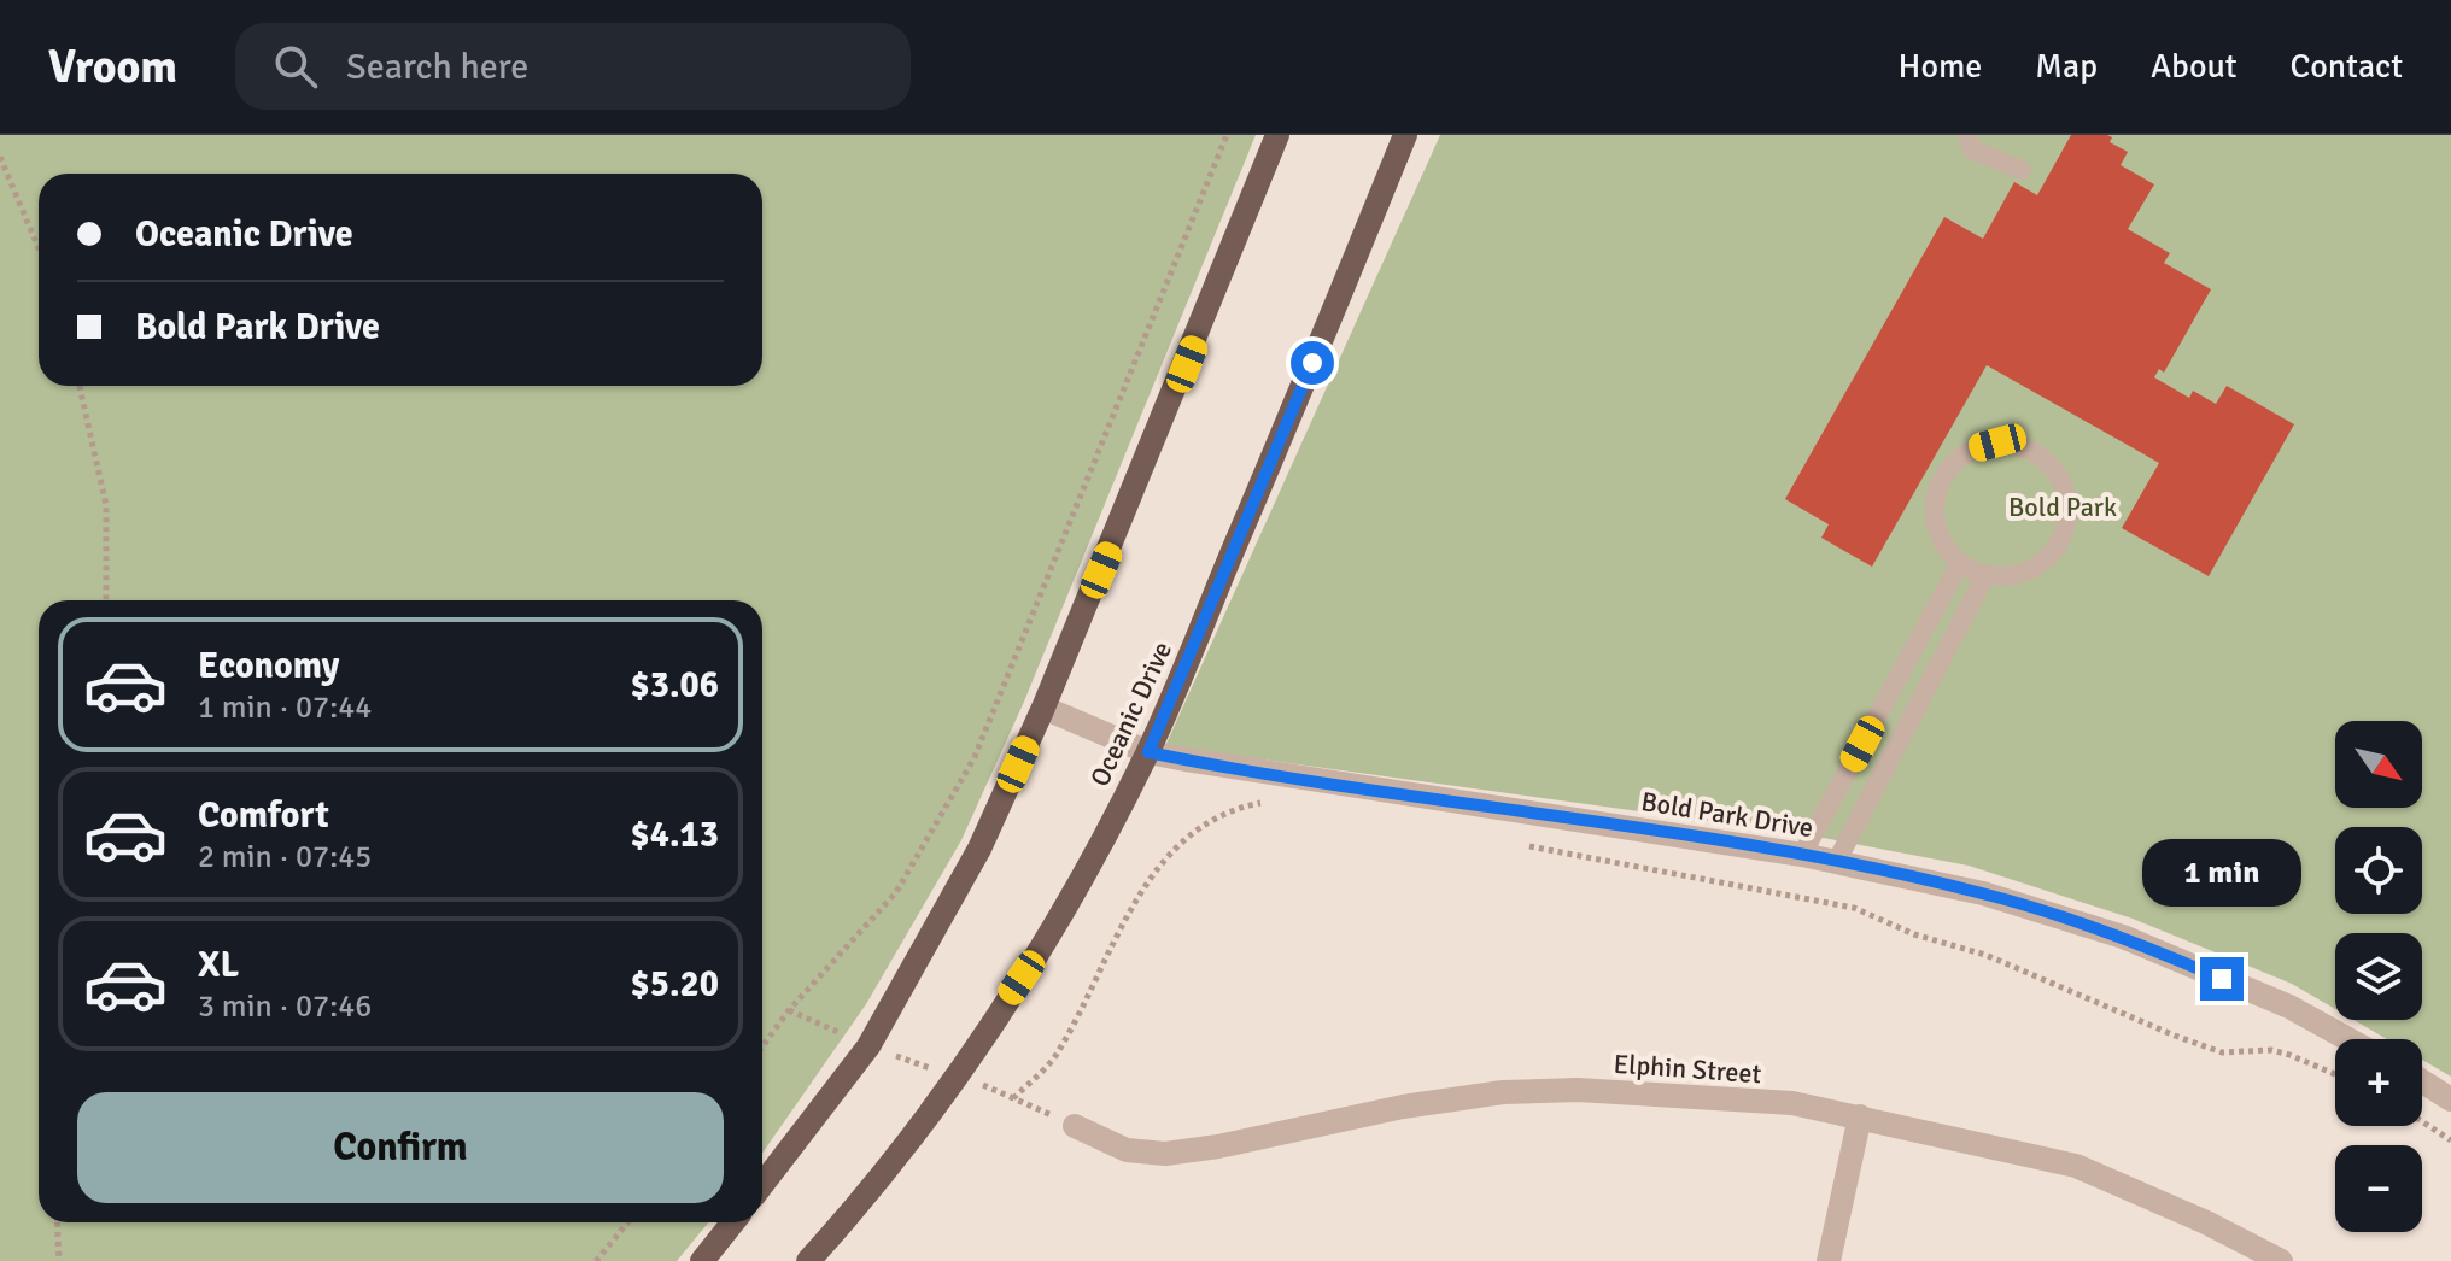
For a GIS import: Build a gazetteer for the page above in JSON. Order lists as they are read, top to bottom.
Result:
{
  "streets": {
    "main road": ["Oceanic Drive"],
    "street": ["Bold Park Drive", "Elphin Street"]
  },
  "crossings": [
    ["Oceanic Drive", "Bold Park Drive"]
  ],
  "parks": ["Bold Park"],
  "north": "bottom right",
  "page": {
    "header": "Vroom",
    "search": "Search here",
    "nav": [
      "Home",
      "Map",
      "About",
      "Contact"
    ],
    "banner": ["Oceanic Drive", "Bold Park Drive"],
    "list": [
      {
        "name": "Economy",
        "note": "1 min · 07:44",
        "value": "$3.06"
      },
      {
        "name": "Comfort",
        "note": "2 min · 07:45",
        "value": "$4.13"
      },
      {
        "name": "XL",
        "note": "3 min · 07:46",
        "value": "$5.20"
      }
    ],
    "map_buttons": ["+", "−"],
    "bubble": "1 min",
    "buttons": "Confirm"
  }
}
